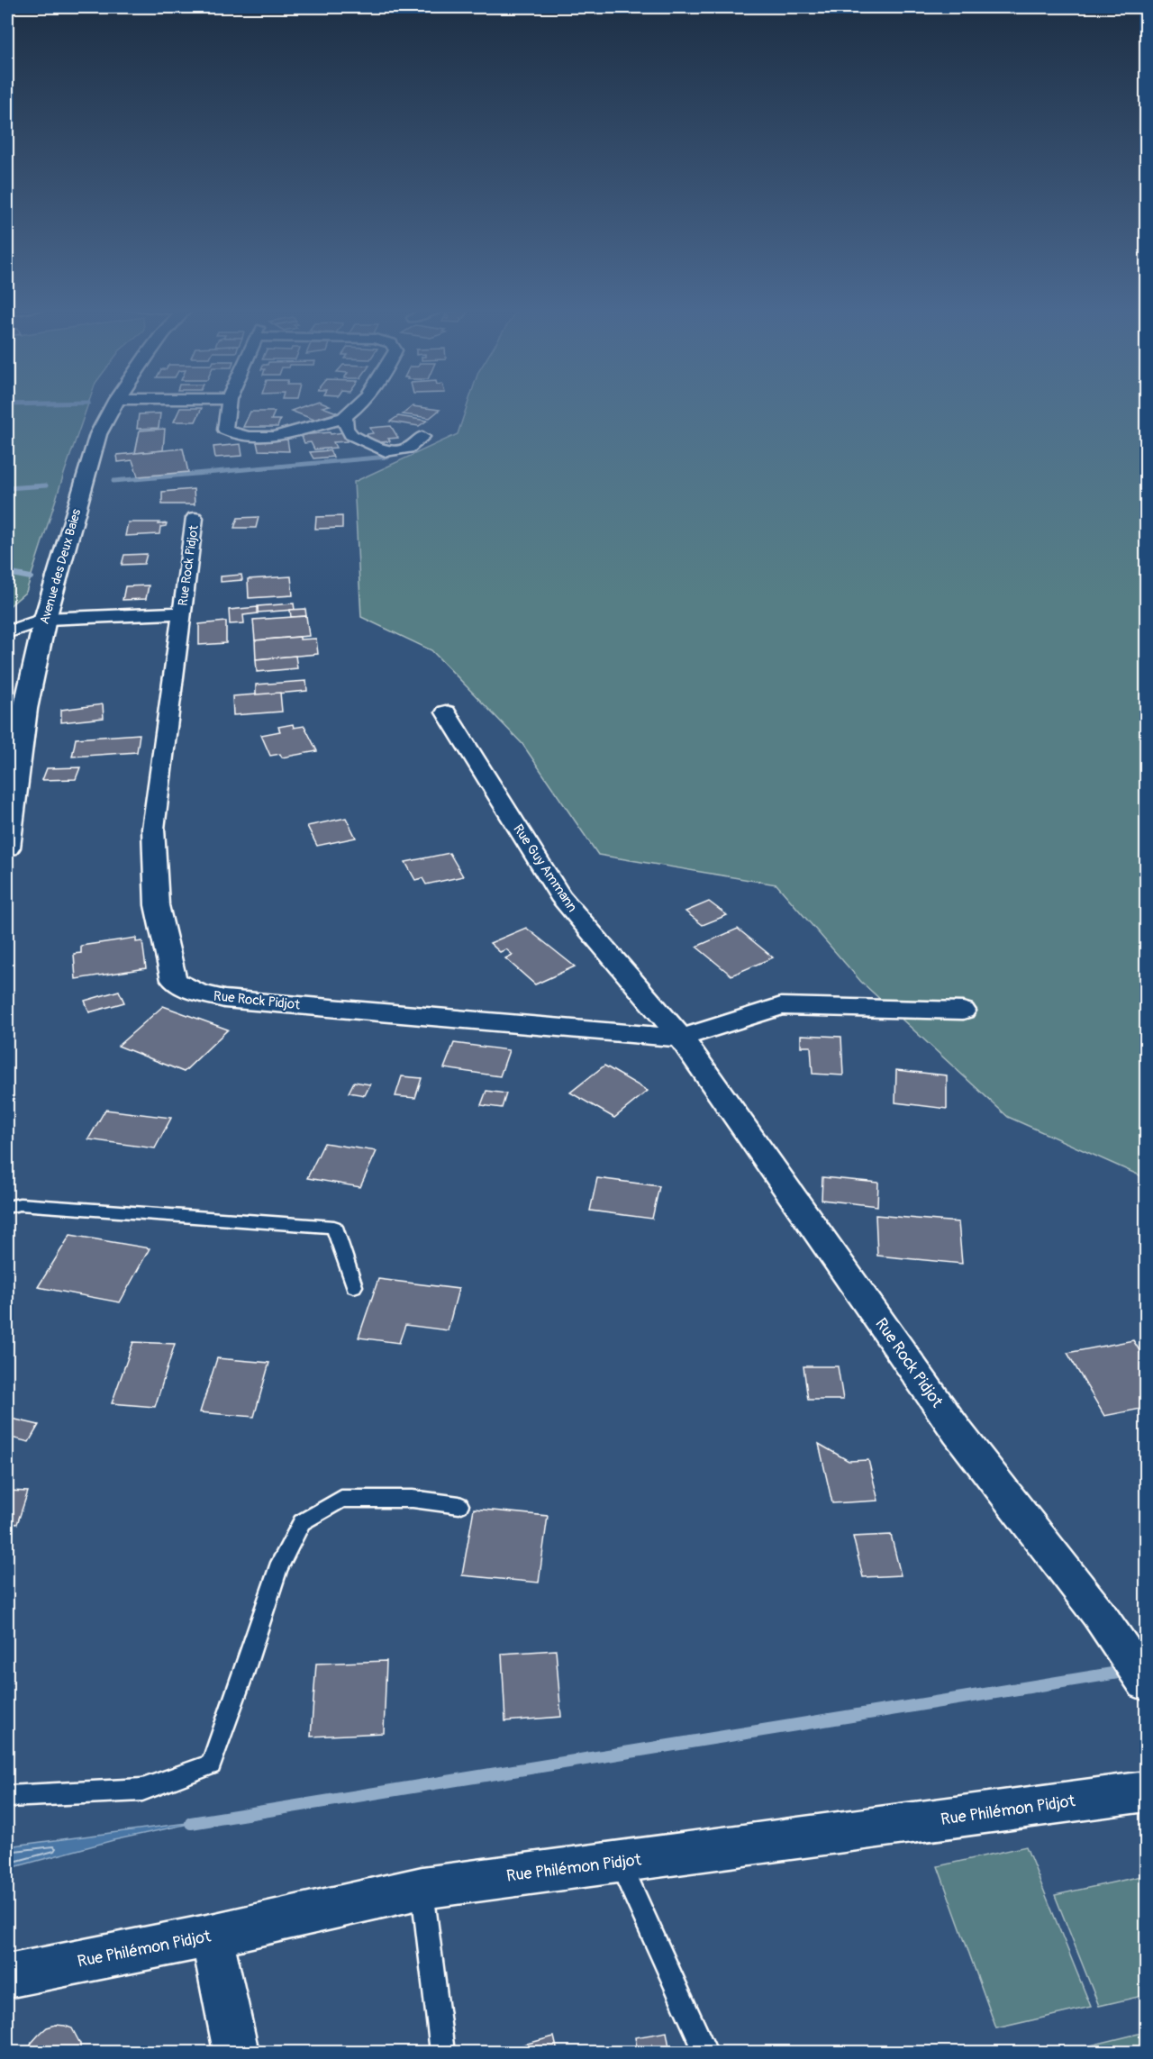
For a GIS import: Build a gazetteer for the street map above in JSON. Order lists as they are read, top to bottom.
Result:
{
  "streets": {
    "main road": ["Avenue des Deux Baies"],
    "street": ["Rue Rock Pidjot", "Rue Guy Ammann", "Rue Philémon Pidjot"]
  },
  "crossings": [
    ["Rue Rock Pidjot", "Avenue des Deux Baies"],
    ["Rue Rock Pidjot", "Rue Guy Ammann"]
  ]
}
